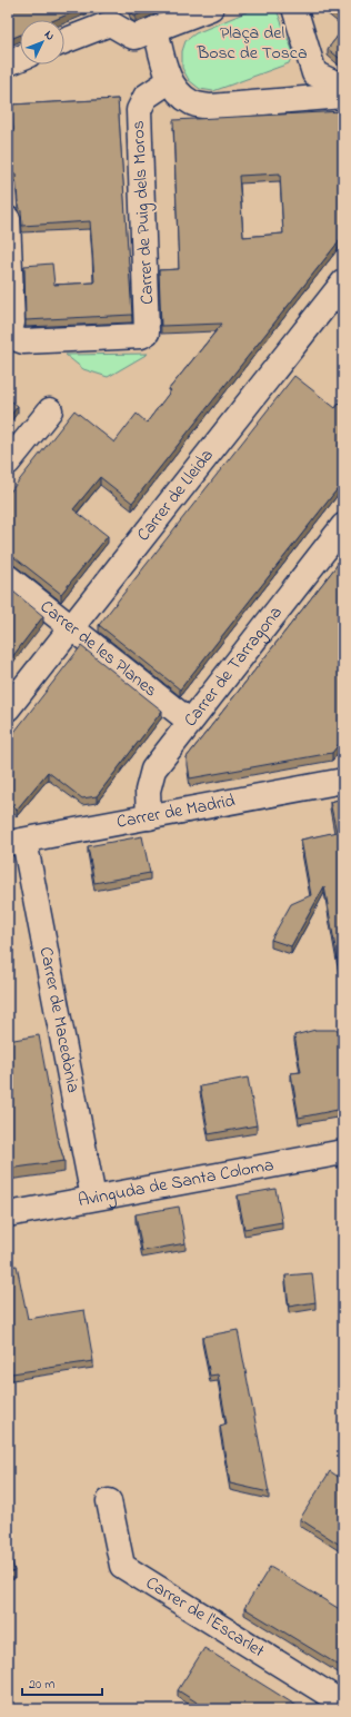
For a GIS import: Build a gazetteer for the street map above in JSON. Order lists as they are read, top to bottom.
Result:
{
  "streets": {
    "street": [
      "Carrer de Puig dels Moros",
      "Carrer de Lleida",
      "Carrer de les Planes",
      "Carrer de Tarragona",
      "Carrer de Madrid",
      "Carrer de Macedònia",
      "Avinguda de Santa Coloma",
      "Carrer de l'Escarlet"
    ]
  },
  "crossings": [
    ["Carrer de Lleida", "Carrer de les Planes"],
    ["Carrer de les Planes", "Carrer de Tarragona"],
    ["Carrer de Tarragona", "Carrer de Madrid"],
    ["Carrer de Madrid", "Carrer de Macedònia"],
    ["Carrer de Macedònia", "Avinguda de Santa Coloma"]
  ],
  "parks": ["Plaça del Bosc de Tosca"],
  "scale_bar": "20 m",
  "north": "top right"
}
